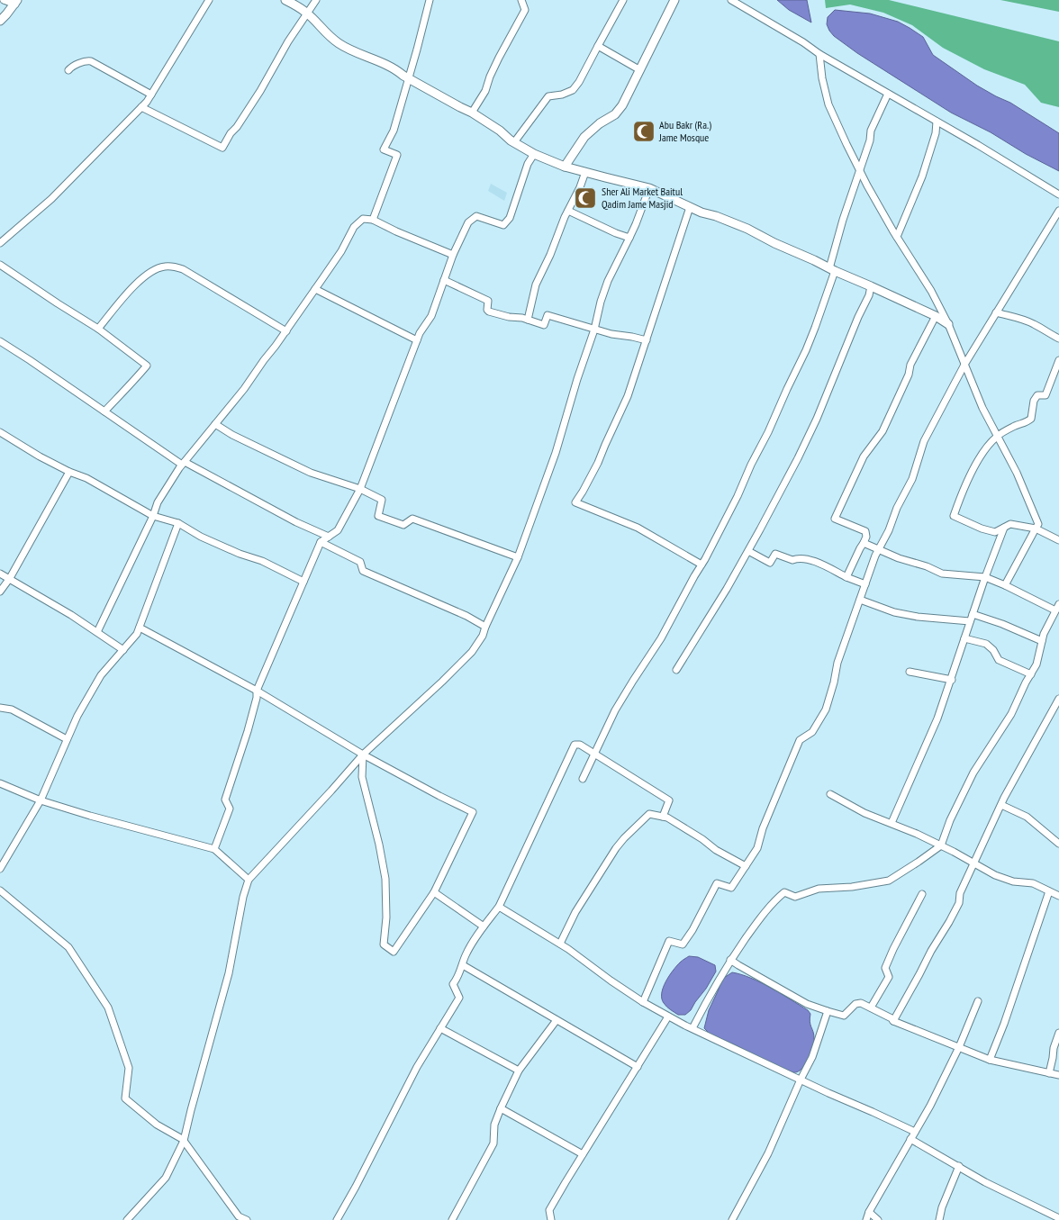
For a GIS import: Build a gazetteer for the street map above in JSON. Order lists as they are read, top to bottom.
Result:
{
  "places": {
    "mosque": ["Abu Bakr (Ra.) Jame Mosque", "Sher Ali Market Baitul Qadim Jame Masjid"]
  }
}
